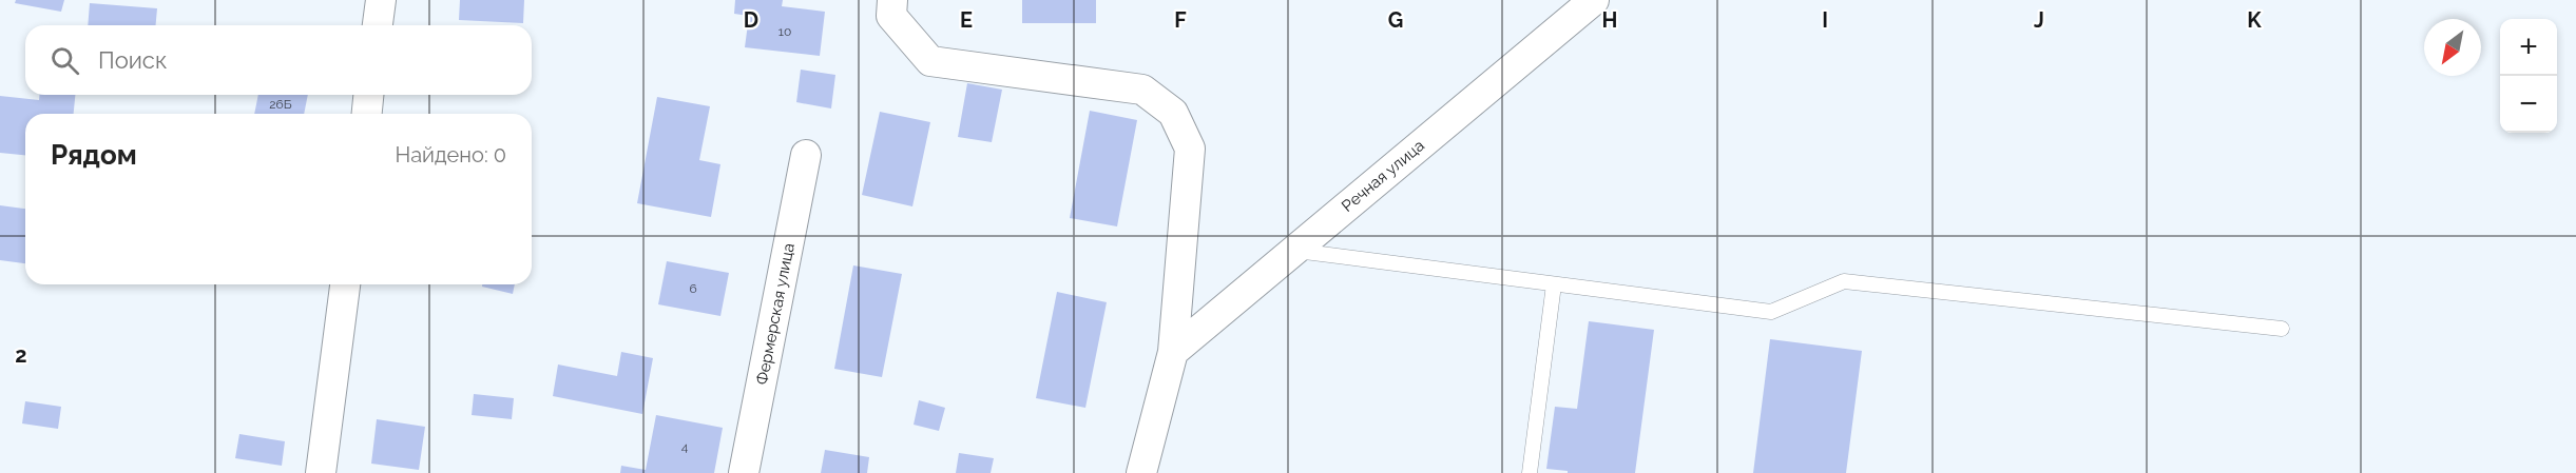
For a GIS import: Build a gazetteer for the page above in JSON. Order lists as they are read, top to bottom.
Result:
{
  "streets": {
    "street": ["Речная улица", "Фермерская улица"]
  },
  "house_numbers": [
    "10",
    "26Б",
    "6",
    "4"
  ],
  "north": "bottom left",
  "page": {
    "map_buttons": ["+", "−"],
    "search": "Поиск",
    "heading": ["Рядом", "Найдено: 0"]
  },
  "grid": {
    "columns": [
      "D",
      "E",
      "F",
      "G",
      "H",
      "I",
      "J",
      "K"
    ],
    "rows": ["2"]
  }
}
